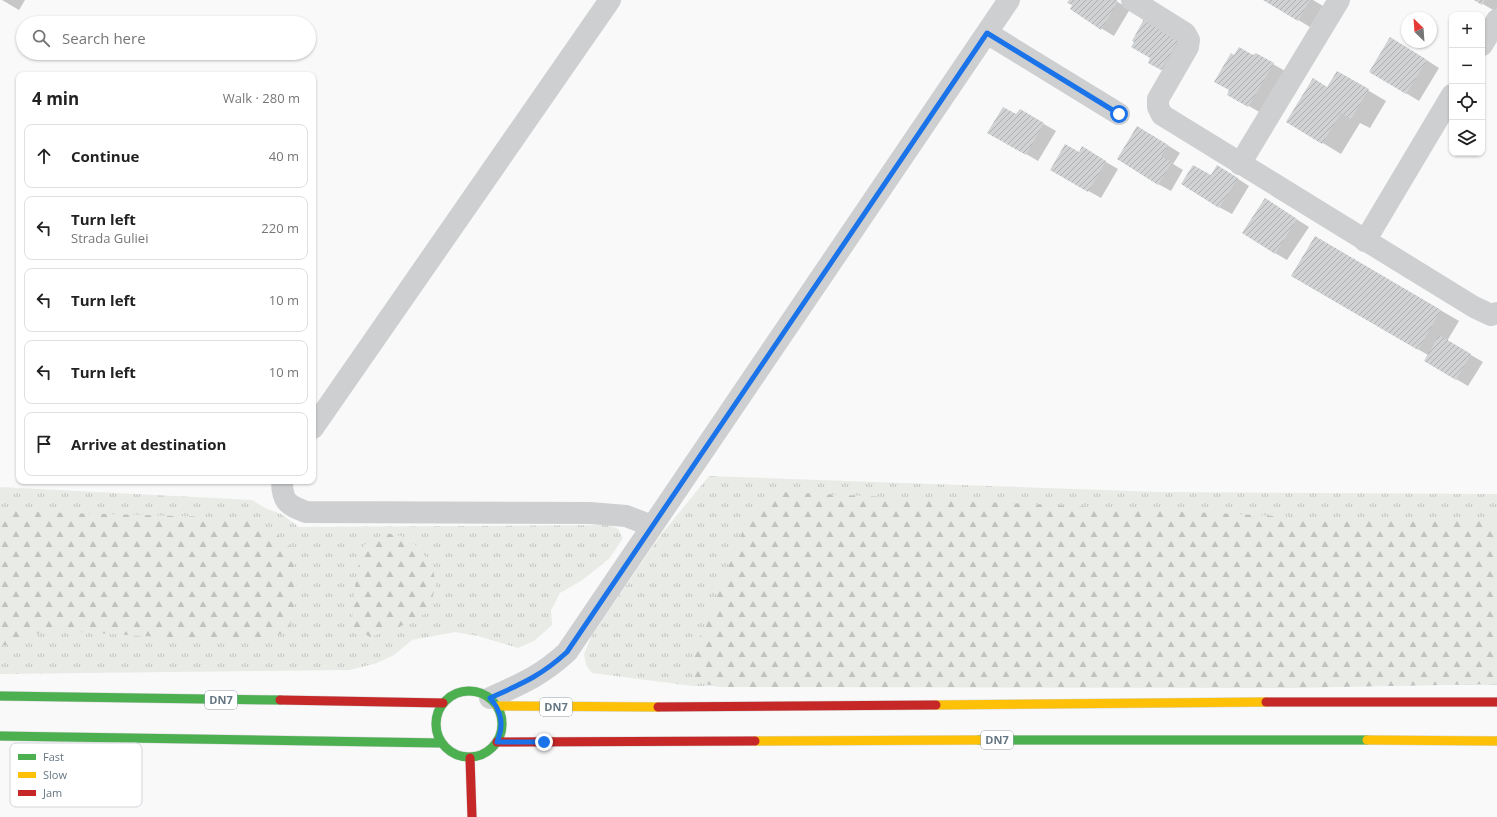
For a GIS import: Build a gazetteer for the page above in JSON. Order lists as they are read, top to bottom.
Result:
{
  "streets": {
    "main road": ["DN7"]
  },
  "legend": ["Fast", "Slow", "Jam"],
  "north": "top left",
  "page": {
    "map_buttons": ["+", "−"],
    "search": "Search here",
    "heading": ["4 min", "Walk · 280 m"],
    "list": [
      ["Continue", "40 m"],
      ["Turn left", "Strada Guliei", "220 m"],
      ["Turn left", "10 m"],
      ["Turn left", "10 m"],
      "Arrive at destination"
    ]
  }
}
